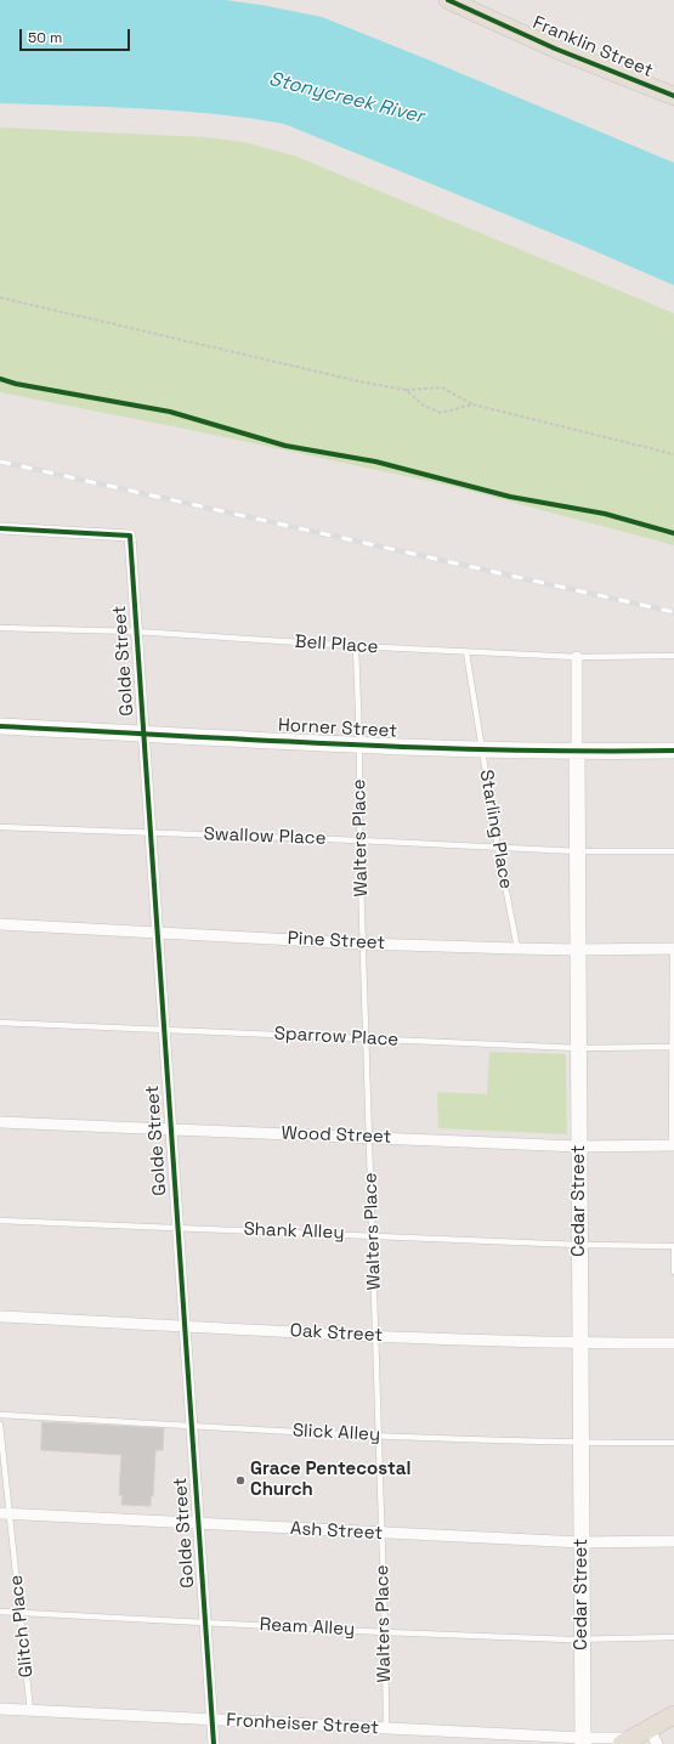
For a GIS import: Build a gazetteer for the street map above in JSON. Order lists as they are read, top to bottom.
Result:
{
  "streets": {
    "main road": ["Franklin Street"],
    "street": [
      "Golde Street",
      "Horner Street",
      "Pine Street",
      "Wood Street",
      "Cedar Street",
      "Oak Street",
      "Ash Street",
      "Fronheiser Street"
    ],
    "lane": [
      "Bell Place",
      "Starling Place",
      "Swallow Place",
      "Walters Place",
      "Sparrow Place",
      "Shank Alley",
      "Slick Alley",
      "Glitch Place",
      "Ream Alley"
    ]
  },
  "crossings": [
    ["Bell Place", "Golde Street"],
    ["Bell Place", "Starling Place"],
    ["Bell Place", "Walters Place"],
    ["Bell Place", "Cedar Street"],
    ["Golde Street", "Horner Street"],
    ["Golde Street", "Swallow Place"],
    ["Golde Street", "Pine Street"],
    ["Golde Street", "Sparrow Place"],
    ["Golde Street", "Wood Street"],
    ["Golde Street", "Shank Alley"],
    ["Golde Street", "Oak Street"],
    ["Golde Street", "Slick Alley"],
    ["Golde Street", "Ash Street"],
    ["Golde Street", "Ream Alley"],
    ["Golde Street", "Fronheiser Street"],
    ["Horner Street", "Starling Place"],
    ["Horner Street", "Walters Place"],
    ["Horner Street", "Cedar Street"],
    ["Starling Place", "Swallow Place"],
    ["Starling Place", "Pine Street"],
    ["Swallow Place", "Walters Place"],
    ["Swallow Place", "Cedar Street"],
    ["Walters Place", "Pine Street"],
    ["Walters Place", "Sparrow Place"],
    ["Walters Place", "Wood Street"],
    ["Walters Place", "Shank Alley"],
    ["Walters Place", "Oak Street"],
    ["Walters Place", "Slick Alley"],
    ["Walters Place", "Ash Street"],
    ["Walters Place", "Ream Alley"],
    ["Walters Place", "Fronheiser Street"],
    ["Pine Street", "Cedar Street"],
    ["Sparrow Place", "Cedar Street"],
    ["Wood Street", "Cedar Street"],
    ["Cedar Street", "Shank Alley"],
    ["Cedar Street", "Oak Street"],
    ["Cedar Street", "Slick Alley"],
    ["Cedar Street", "Ash Street"],
    ["Cedar Street", "Ream Alley"],
    ["Cedar Street", "Fronheiser Street"],
    ["Ash Street", "Glitch Place"],
    ["Glitch Place", "Ream Alley"],
    ["Glitch Place", "Fronheiser Street"]
  ],
  "water": ["Stonycreek River"],
  "places": ["Grace Pentecostal Church"],
  "scale_bar": "50 m"
}
